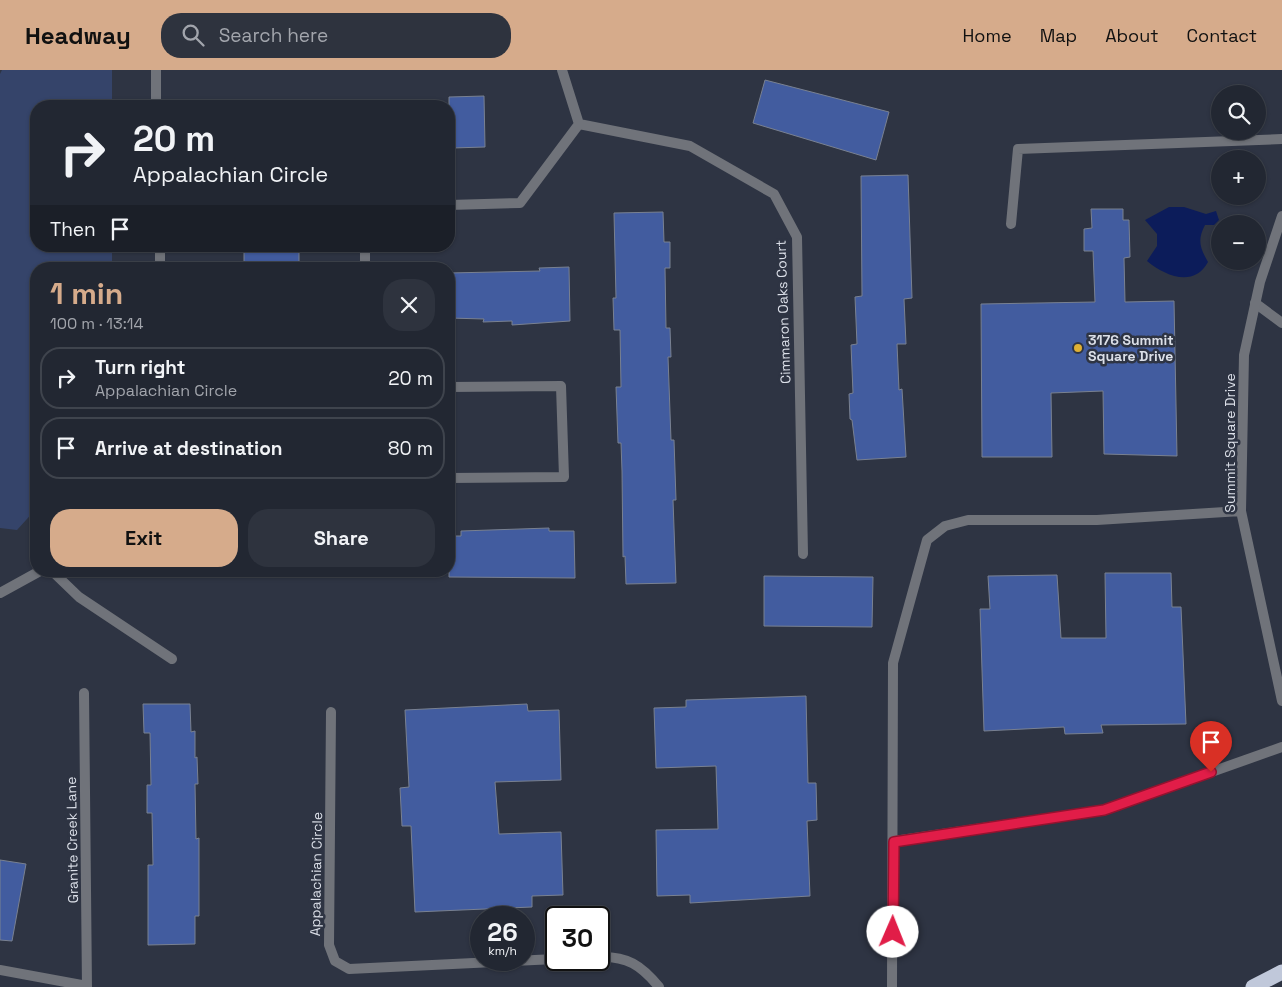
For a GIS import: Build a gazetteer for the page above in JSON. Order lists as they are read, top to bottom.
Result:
{
  "streets": {
    "street": [
      "Cimmaron Oaks Court",
      "Summit Square Drive",
      "Granite Creek Lane",
      "Appalachian Circle"
    ]
  },
  "places": ["3176 Summit Square Drive"],
  "page": {
    "header": "Headway",
    "search": "Search here",
    "nav": [
      "Home",
      "Map",
      "About",
      "Contact"
    ],
    "map_buttons": ["+", "−"],
    "turn": ["20 m", "Appalachian Circle"],
    "then": "Then",
    "heading": ["1 min", "100 m · 13:14"],
    "list": [
      {
        "name": "Turn right",
        "note": "Appalachian Circle",
        "value": "20 m"
      },
      {
        "name": "Arrive at destination",
        "value": "80 m"
      }
    ],
    "buttons": ["Exit", "Share"],
    "speed": "26 km/h",
    "limit": "30"
  }
}
